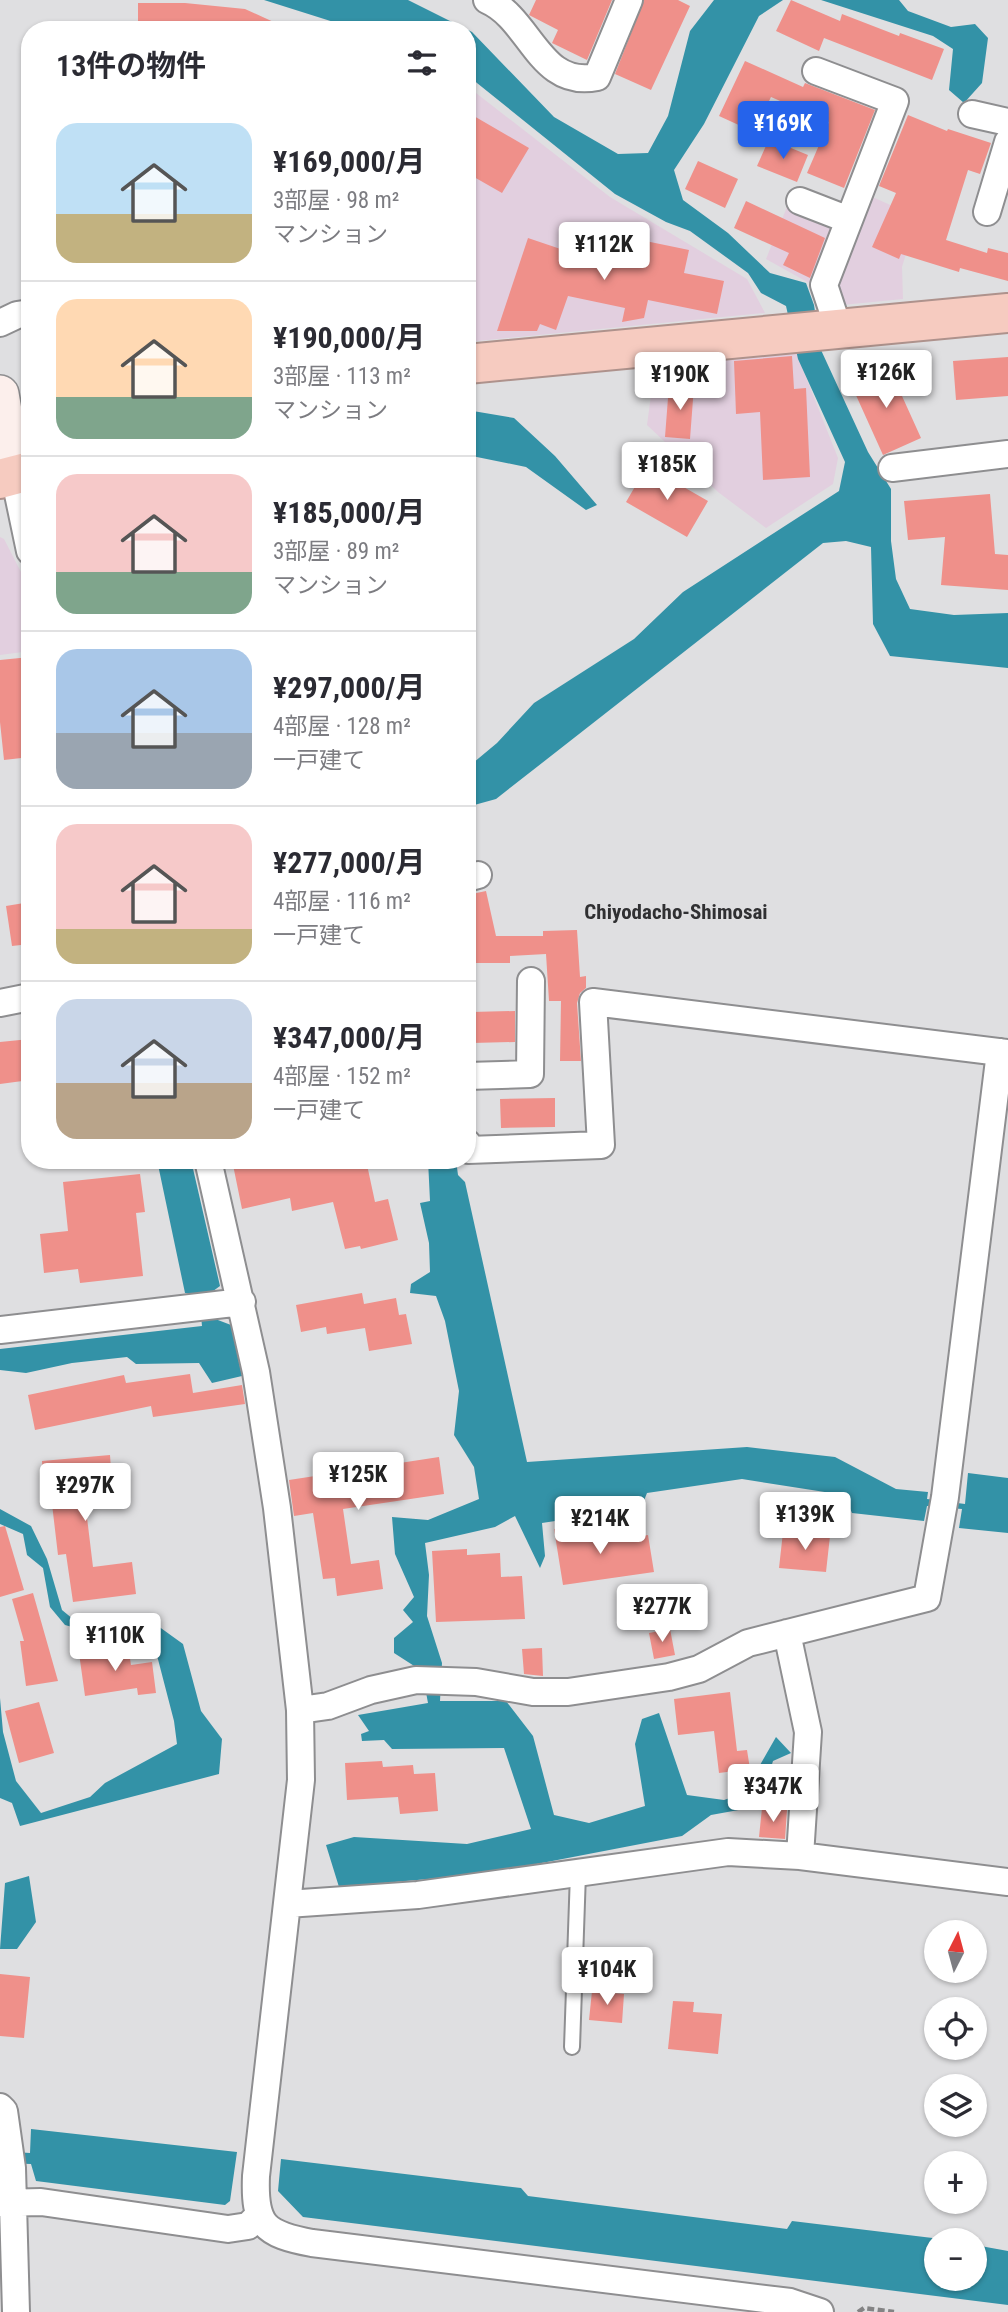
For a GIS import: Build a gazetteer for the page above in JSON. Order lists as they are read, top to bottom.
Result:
{
  "districts": ["Chiyodacho-Shimosai"],
  "north": "top",
  "page": {
    "heading": "13件の物件",
    "price": [
      "¥169K",
      "¥112K",
      "¥126K",
      "¥190K",
      "¥185K",
      "¥125K",
      "¥297K",
      "¥139K",
      "¥214K",
      "¥277K",
      "¥110K",
      "¥347K",
      "¥104K"
    ],
    "list": [
      {
        "name": "¥169,000/月",
        "note": "3部屋 · 98 m² · マンション"
      },
      {
        "name": "¥190,000/月",
        "note": "3部屋 · 113 m² · マンション"
      },
      {
        "name": "¥185,000/月",
        "note": "3部屋 · 89 m² · マンション"
      },
      {
        "name": "¥297,000/月",
        "note": "4部屋 · 128 m² · 一戸建て"
      },
      {
        "name": "¥277,000/月",
        "note": "4部屋 · 116 m² · 一戸建て"
      },
      {
        "name": "¥347,000/月",
        "note": "4部屋 · 152 m² · 一戸建て"
      }
    ],
    "map_buttons": ["+", "−"]
  }
}
